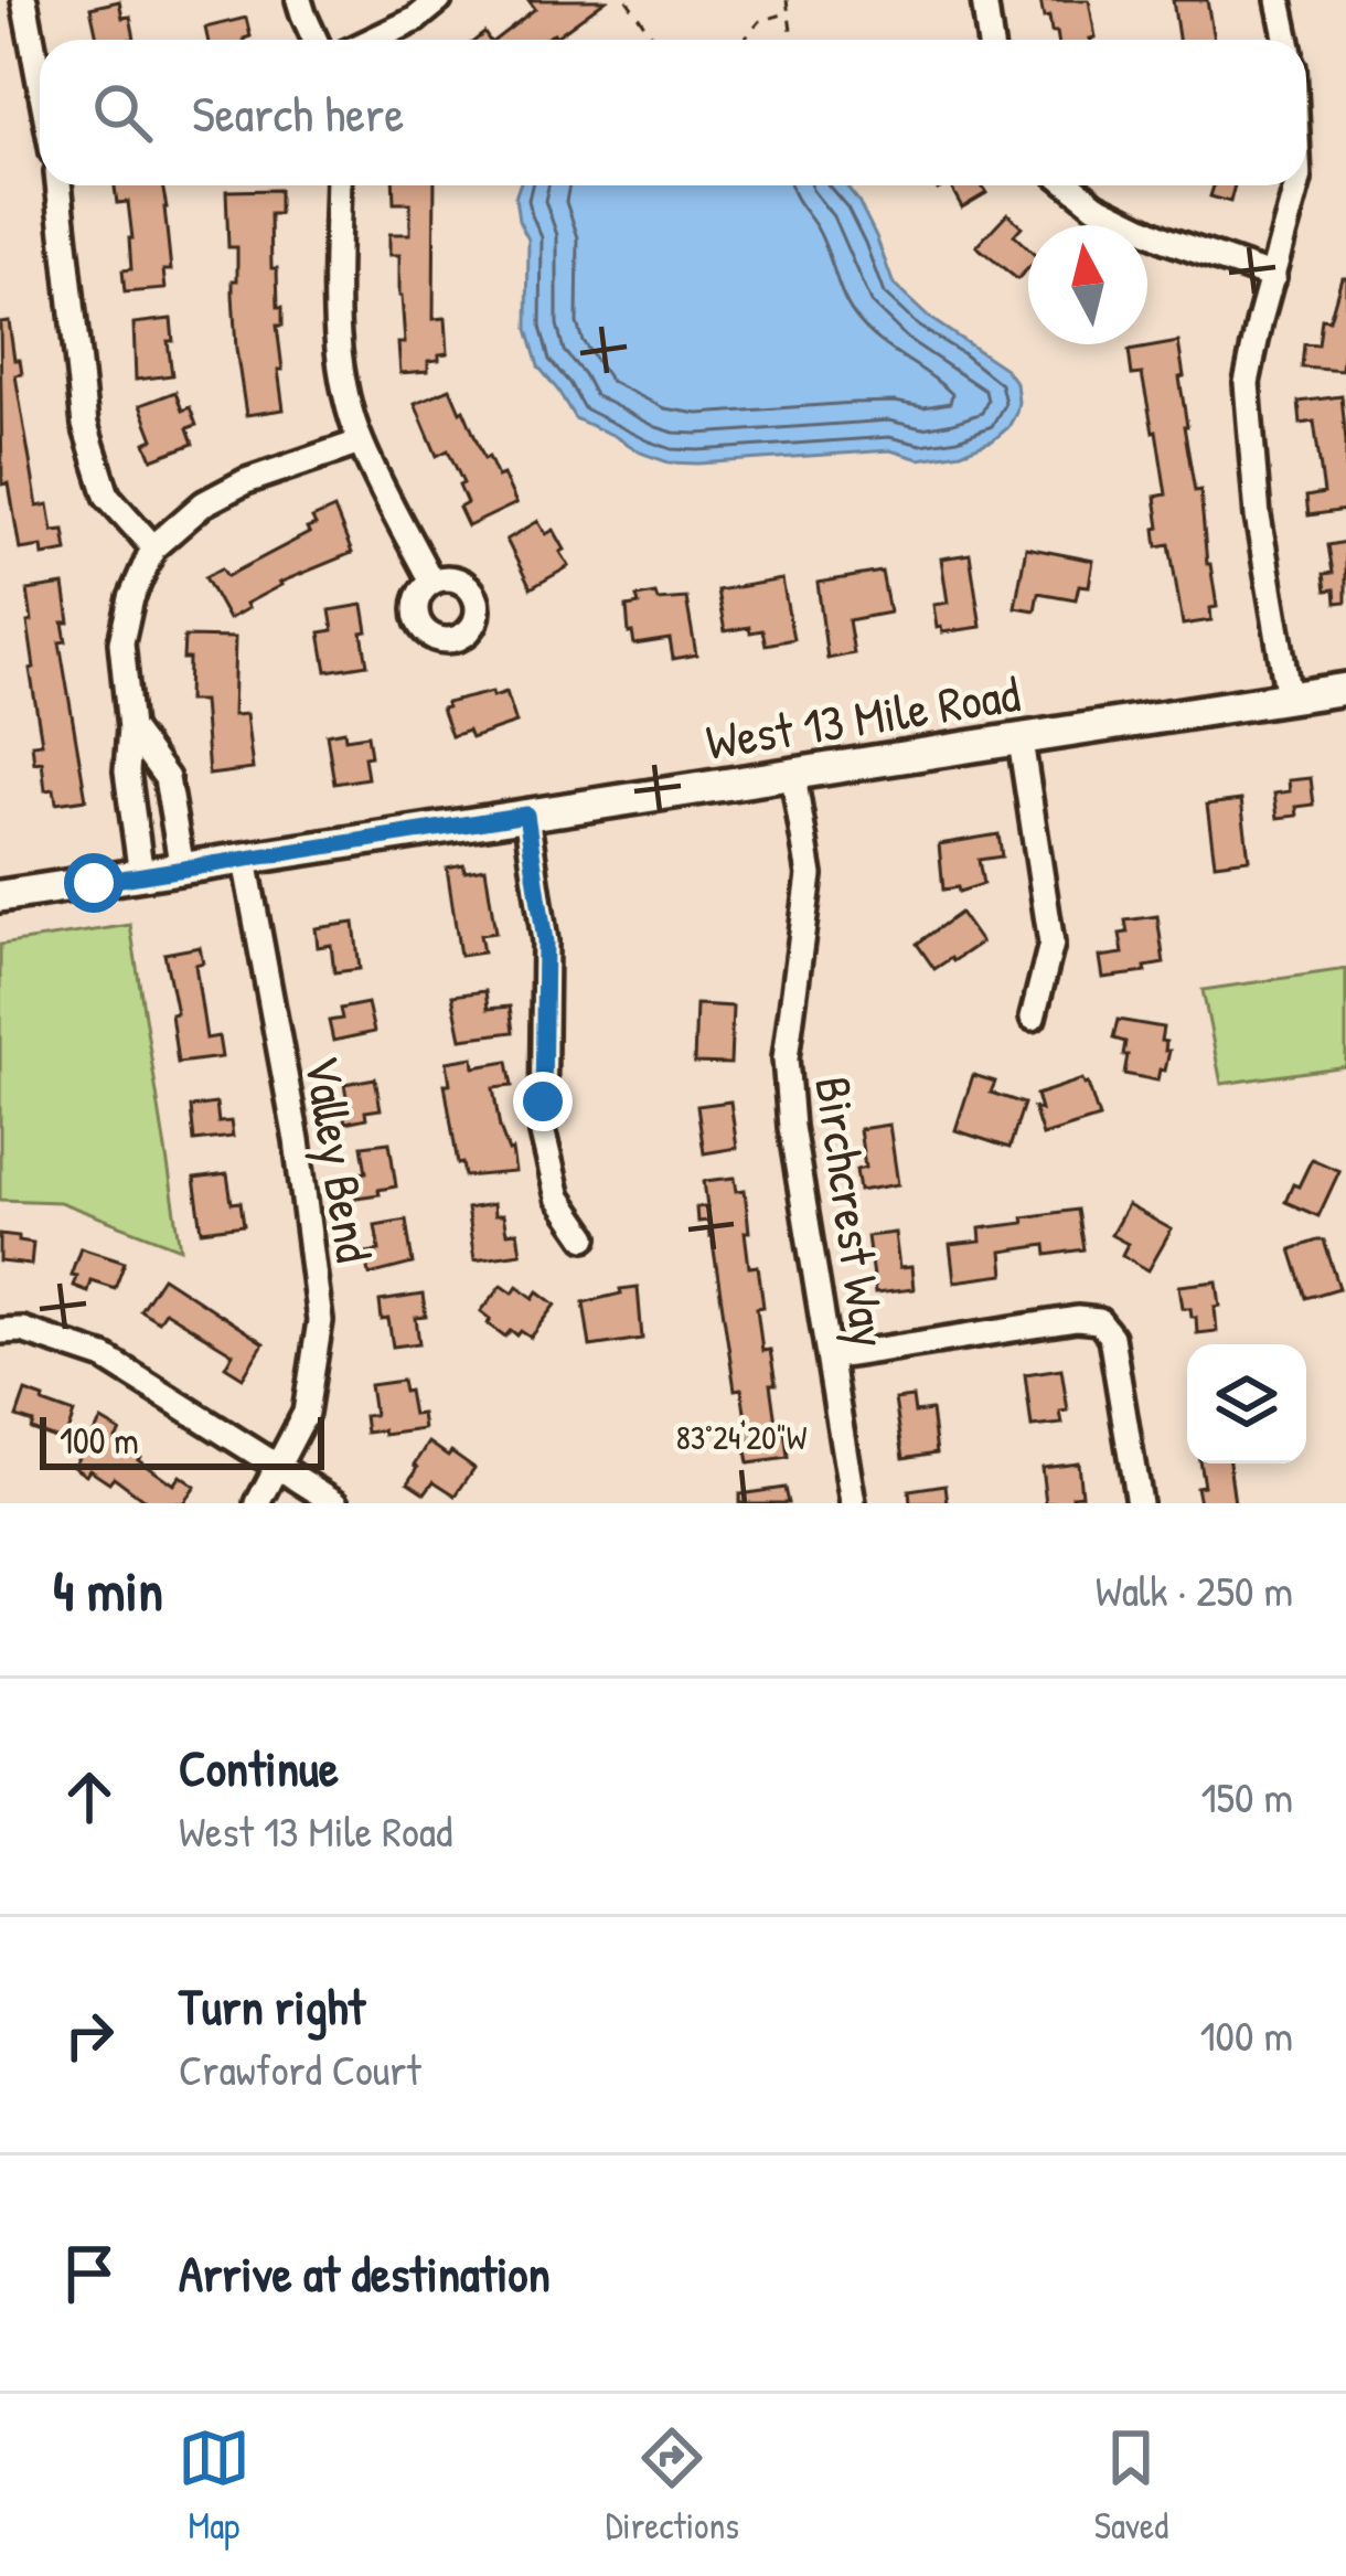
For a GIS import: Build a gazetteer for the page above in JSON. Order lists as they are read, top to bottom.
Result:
{
  "streets": {
    "street": ["West 13 Mile Road", "Valley Bend", "Birchcrest Way"]
  },
  "crossings": [
    ["West 13 Mile Road", "Valley Bend"],
    ["West 13 Mile Road", "Birchcrest Way"]
  ],
  "scale_bar": "100 m",
  "north": "top",
  "page": {
    "search": "Search here",
    "scale": "100 m",
    "heading": ["4 min", "Walk · 250 m"],
    "list": [
      ["Continue", "West 13 Mile Road", "150 m"],
      ["Turn right", "Crawford Court", "100 m"],
      "Arrive at destination"
    ],
    "nav": ["Map", "Directions", "Saved"]
  },
  "coordinates": ["83°24'20\"W"]
}
